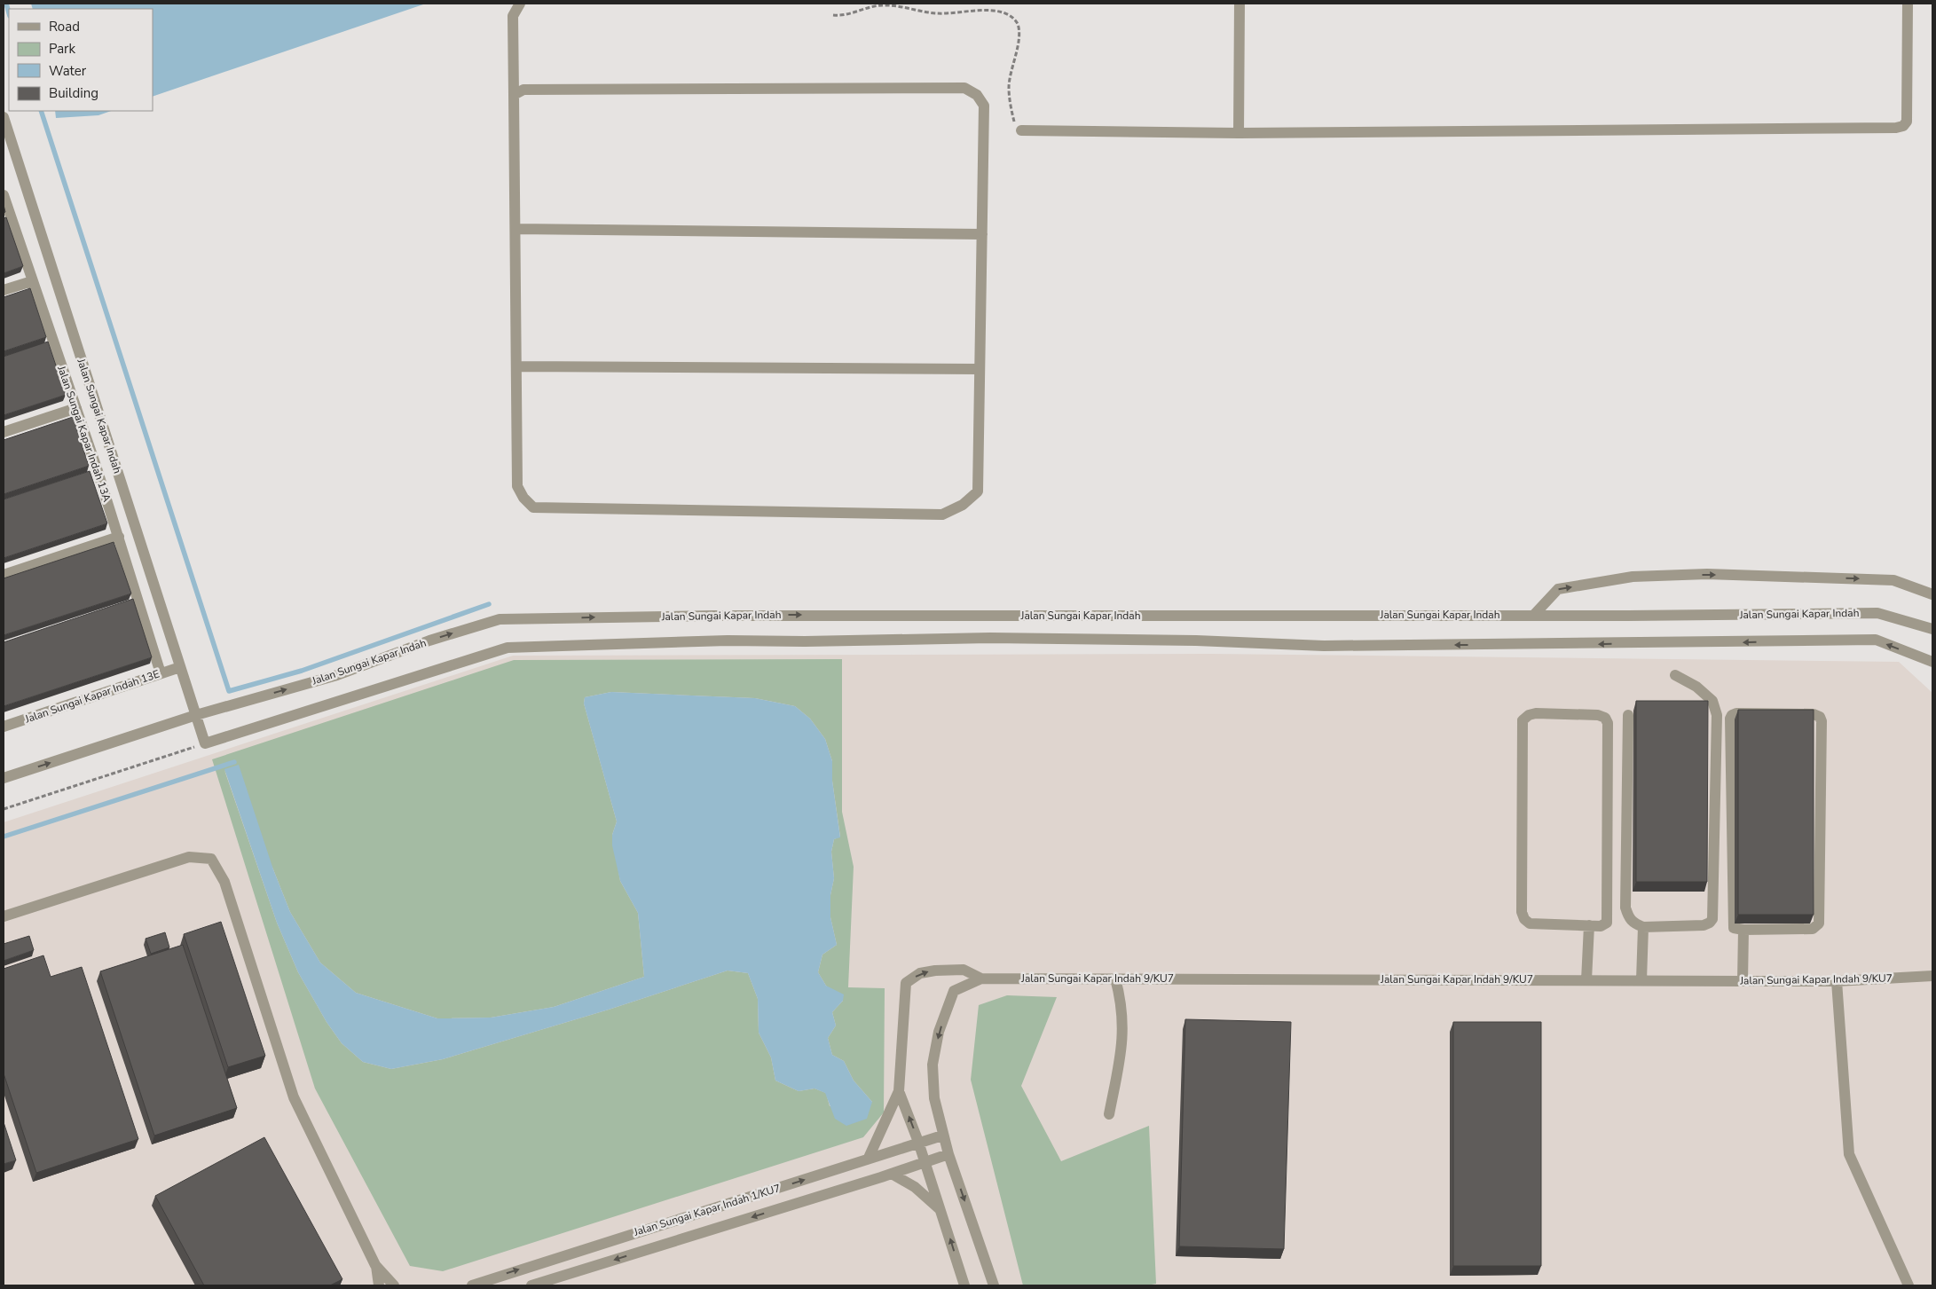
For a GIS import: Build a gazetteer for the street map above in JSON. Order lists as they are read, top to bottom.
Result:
{
  "streets": {
    "street": [
      "Jalan Sungai Kapar Indah",
      "Jalan Sungai Kapar Indah 13A",
      "Jalan Sungai Kapar Indah 13E",
      "Jalan Sungai Kapar Indah 9/KU7",
      "Jalan Sungai Kapar Indah 1/KU7"
    ]
  },
  "crossings": [
    ["Jalan Sungai Kapar Indah", "Jalan Sungai Kapar Indah 13E"],
    ["Jalan Sungai Kapar Indah 13A", "Jalan Sungai Kapar Indah 13E"]
  ],
  "legend": [
    "Road",
    "Park",
    "Water",
    "Building"
  ]
}
